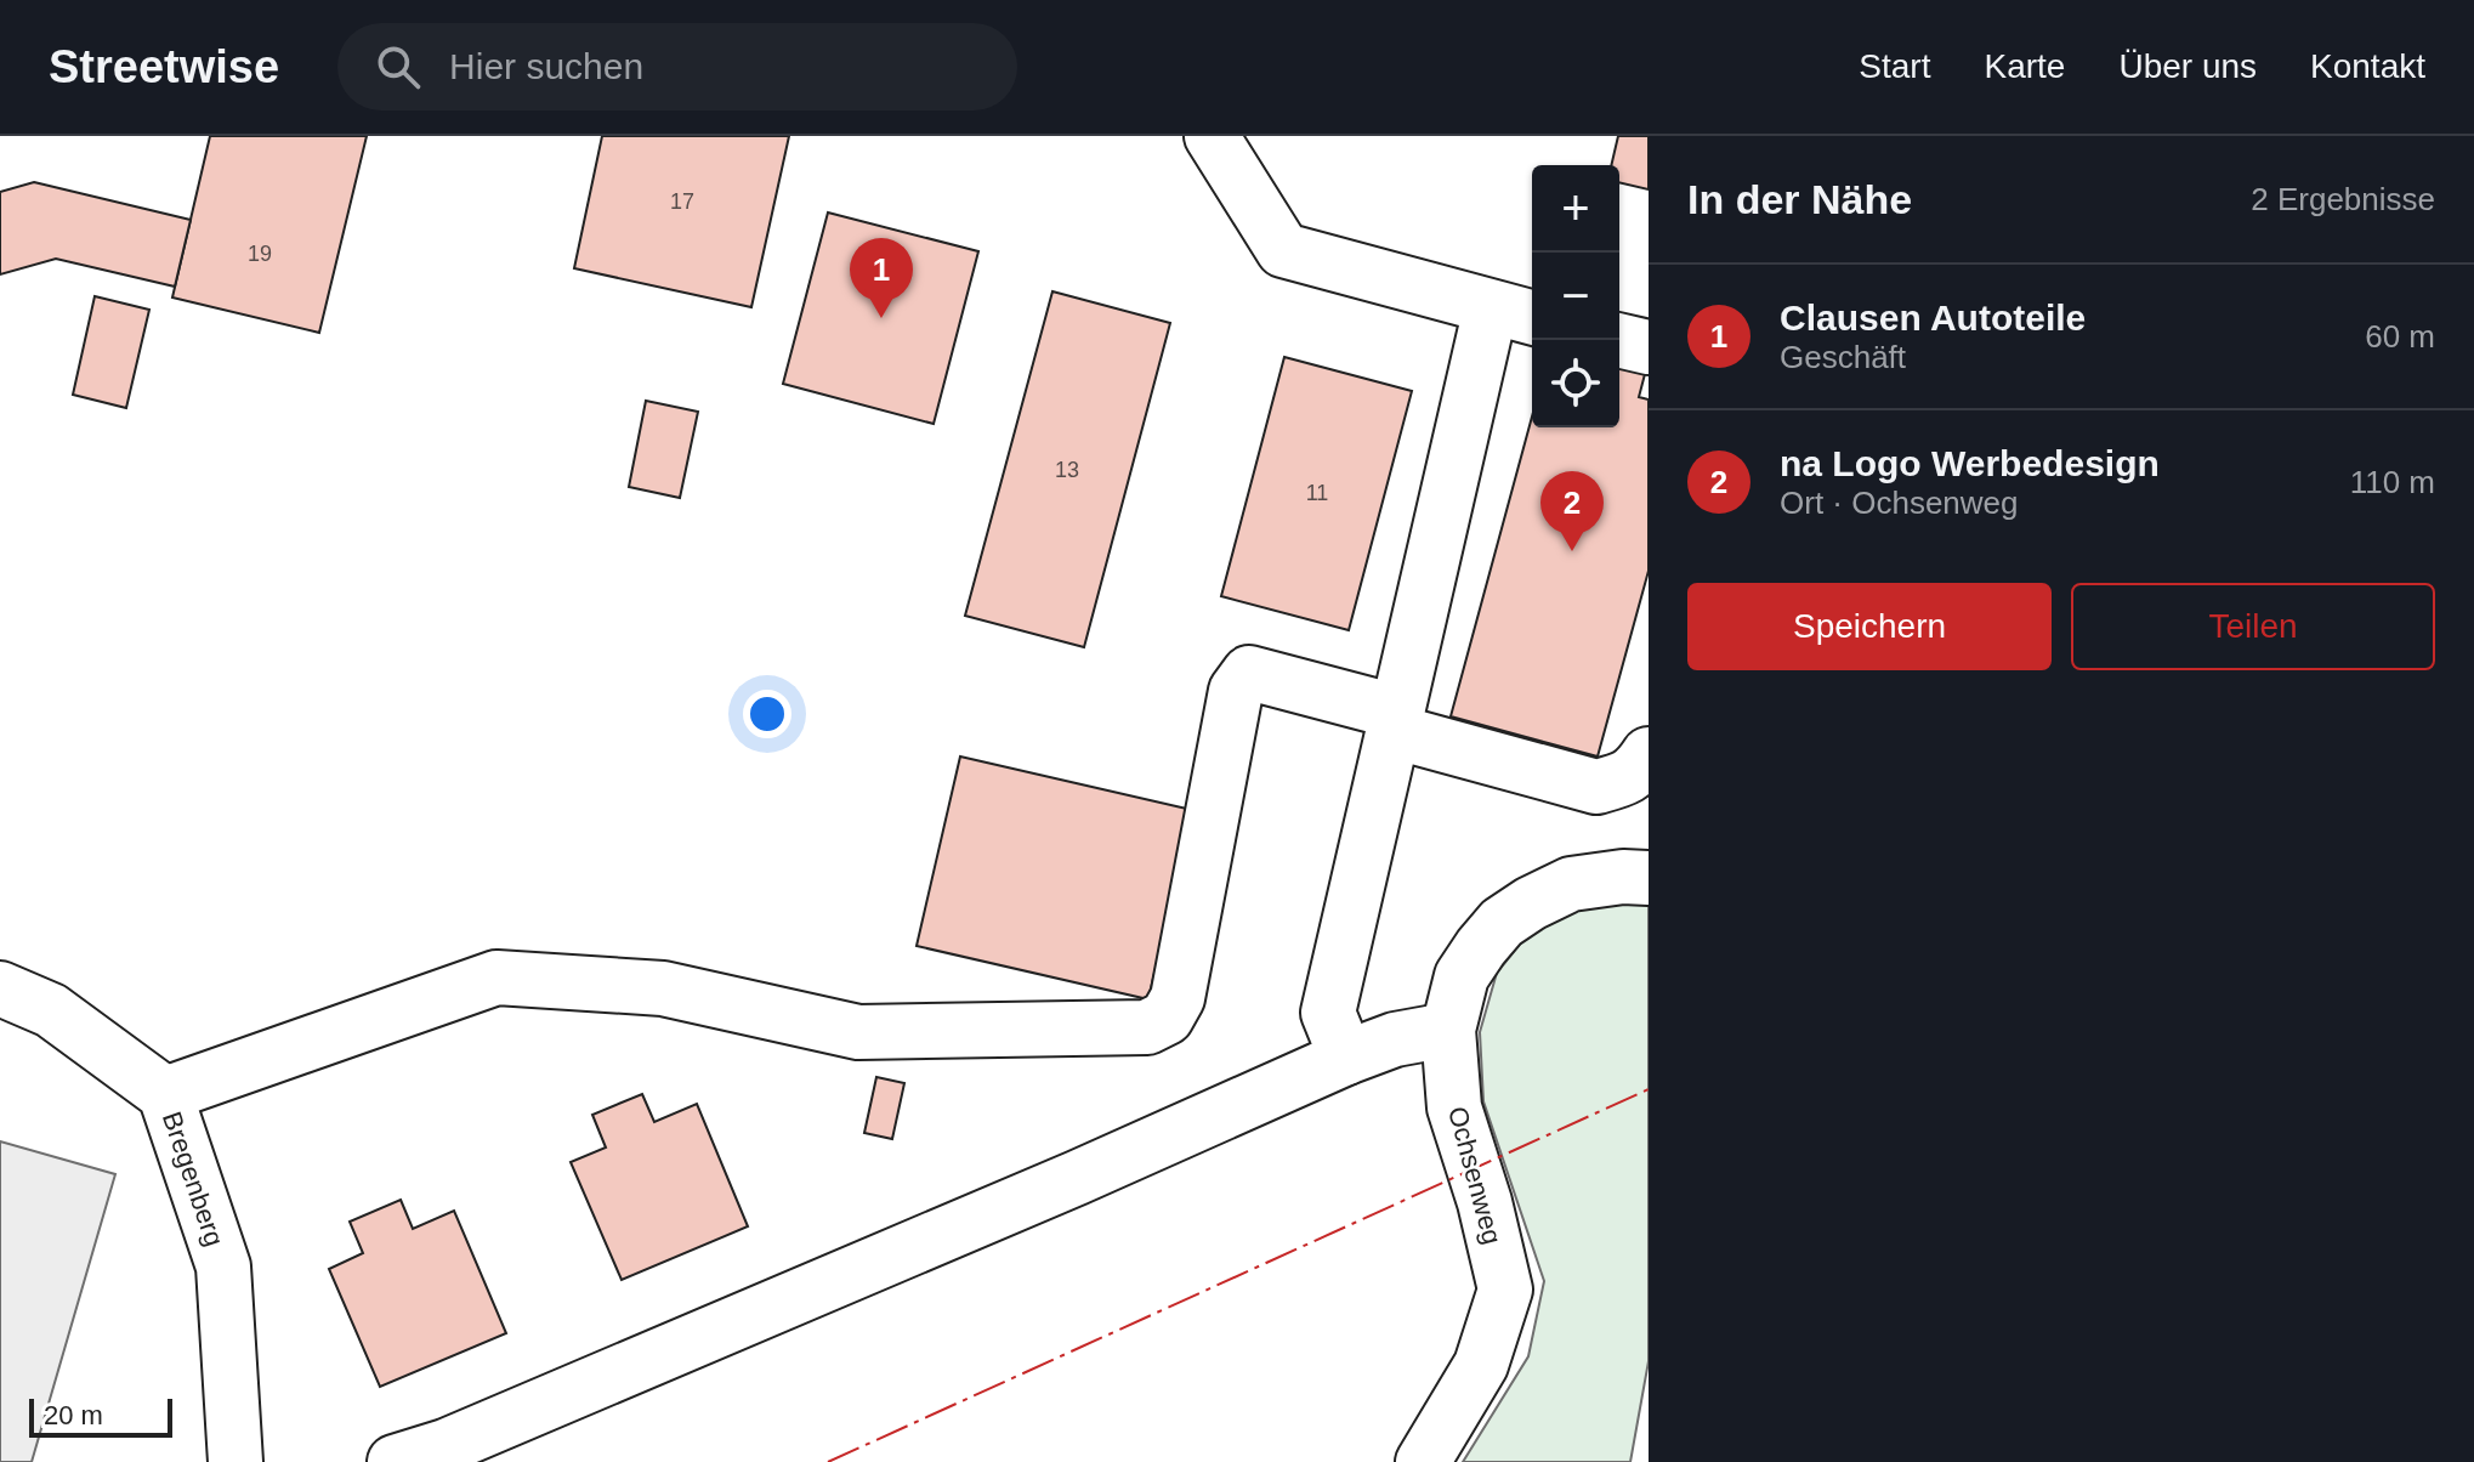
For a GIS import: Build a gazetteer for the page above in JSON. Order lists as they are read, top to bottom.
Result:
{
  "streets": {
    "street": ["Ochsenweg", "Bregenberg"]
  },
  "house_numbers": [
    "17",
    "19",
    "13",
    "11"
  ],
  "scale_bar": "20 m",
  "page": {
    "header": "Streetwise",
    "search": "Hier suchen",
    "nav": [
      "Start",
      "Karte",
      "Über uns",
      "Kontakt"
    ],
    "heading": ["In der Nähe", "2 Ergebnisse"],
    "map_buttons": ["+", "−"],
    "pins": ["1", "2"],
    "list": [
      {
        "mark": "1",
        "name": "Clausen Autoteile",
        "note": "Geschäft",
        "value": "60 m"
      },
      {
        "mark": "2",
        "name": "na Logo Werbedesign",
        "note": "Ort · Ochsenweg",
        "value": "110 m"
      }
    ],
    "buttons": ["Speichern", "Teilen"],
    "scale": "20 m"
  }
}
